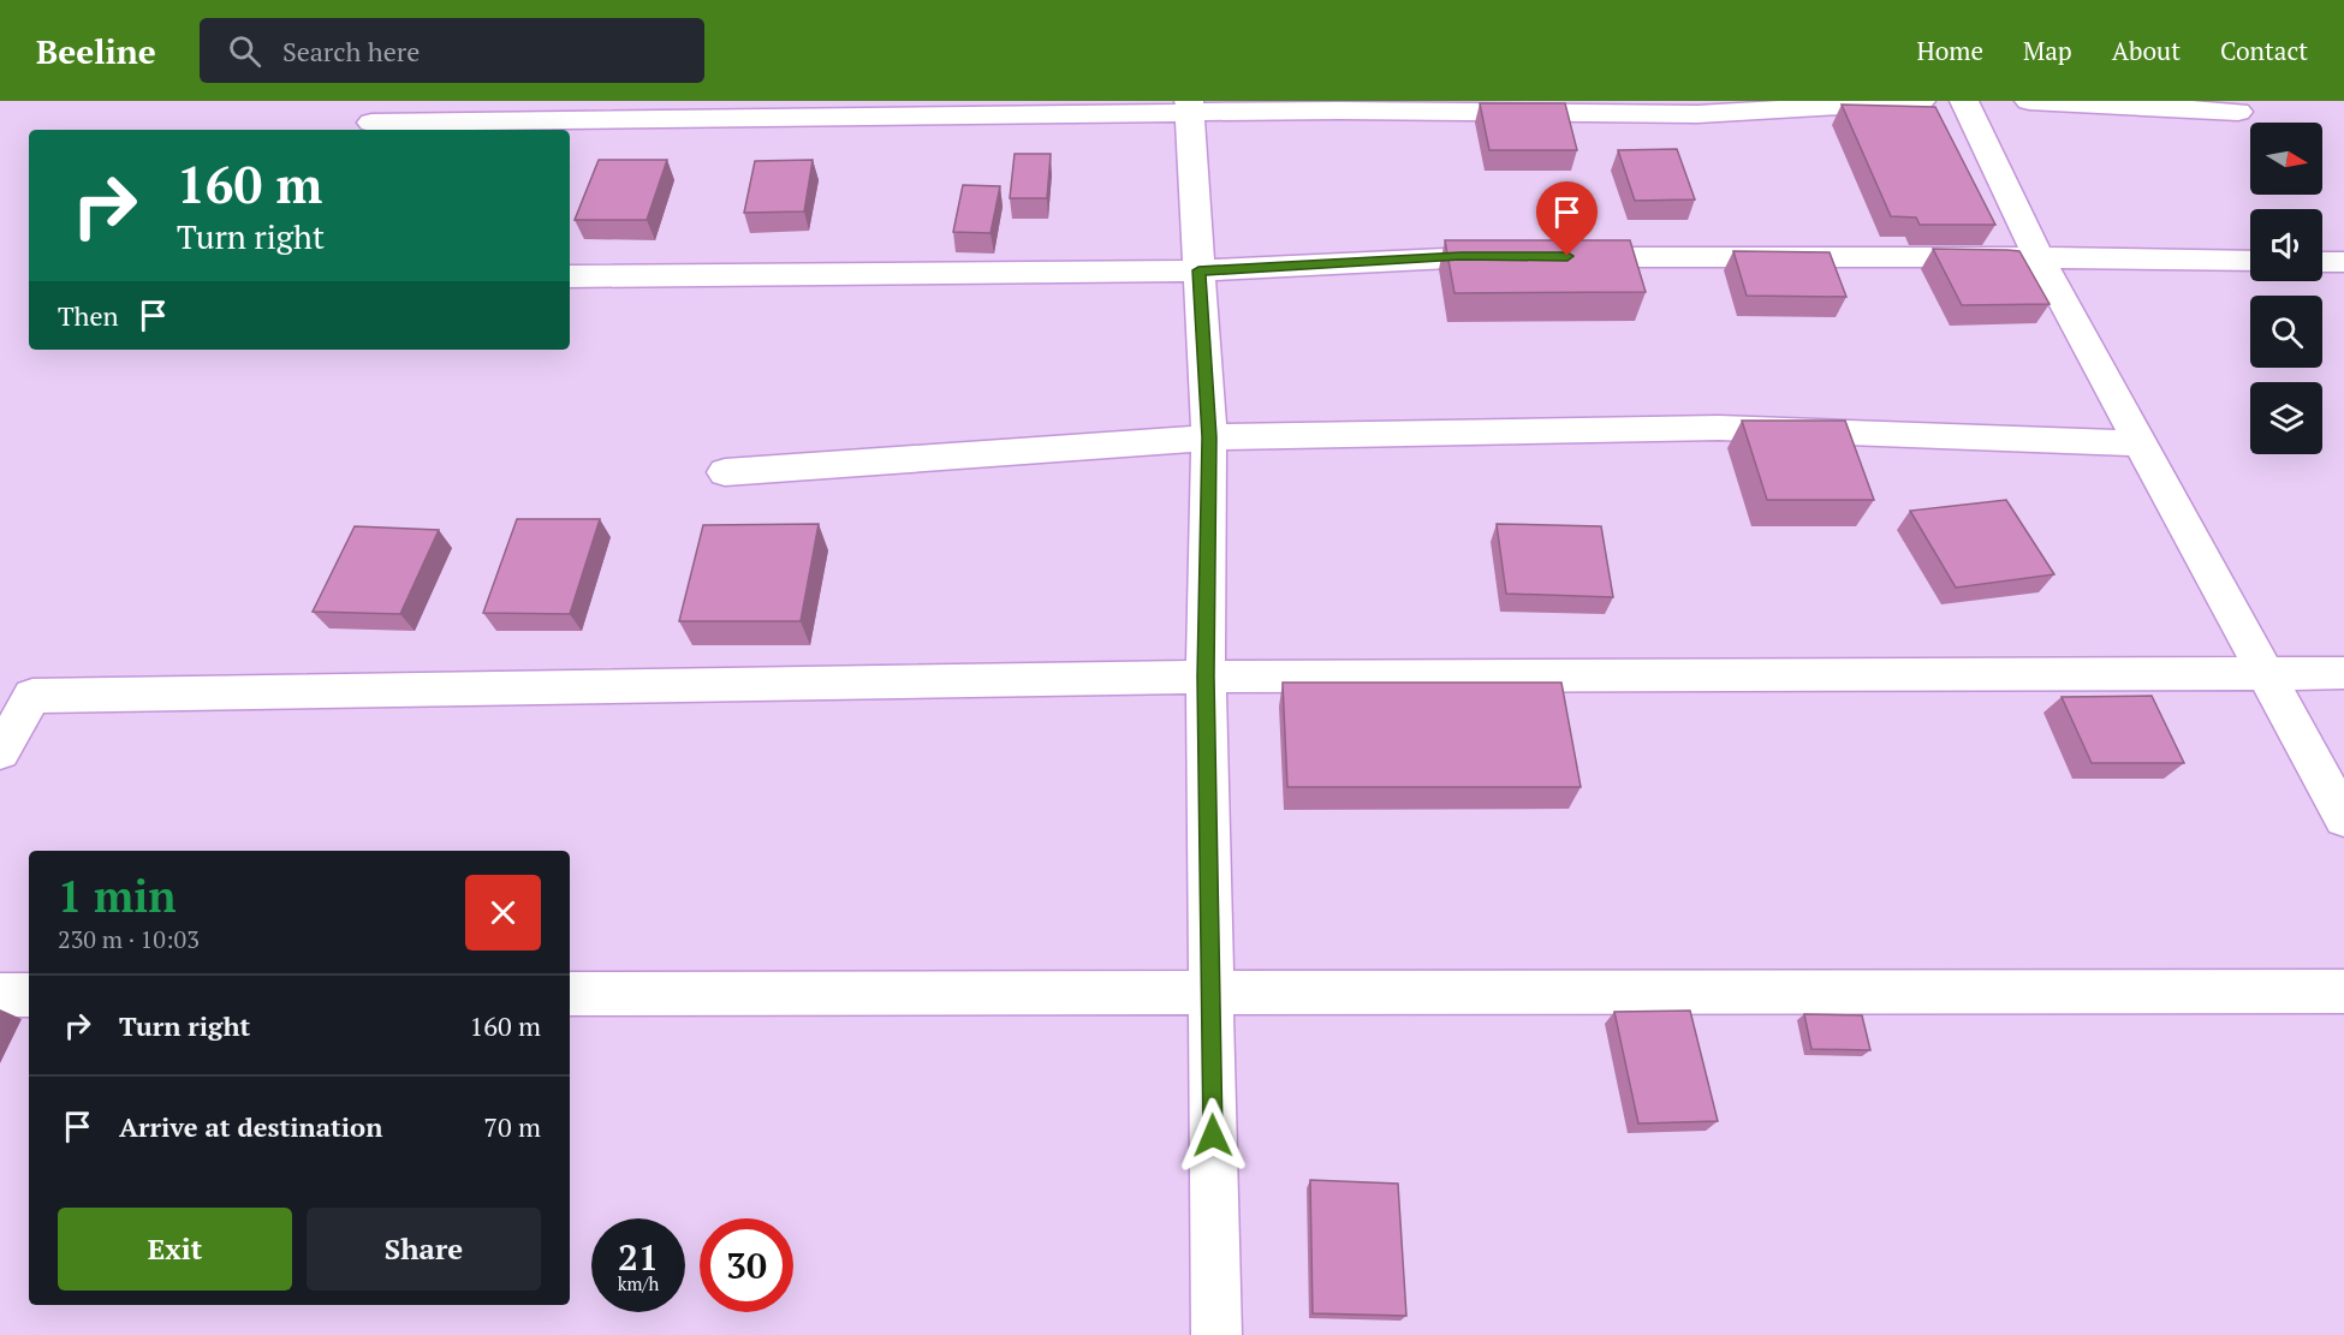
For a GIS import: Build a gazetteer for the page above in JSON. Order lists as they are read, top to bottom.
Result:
{
  "north": "right",
  "page": {
    "header": "Beeline",
    "search": "Search here",
    "nav": [
      "Home",
      "Map",
      "About",
      "Contact"
    ],
    "turn": ["160 m", "Turn right"],
    "then": "Then",
    "heading": ["1 min", "230 m · 10:03"],
    "list": [
      {
        "name": "Turn right",
        "value": "160 m"
      },
      {
        "name": "Arrive at destination",
        "value": "70 m"
      }
    ],
    "buttons": ["Exit", "Share"],
    "speed": "21 km/h",
    "limit": "30"
  }
}
